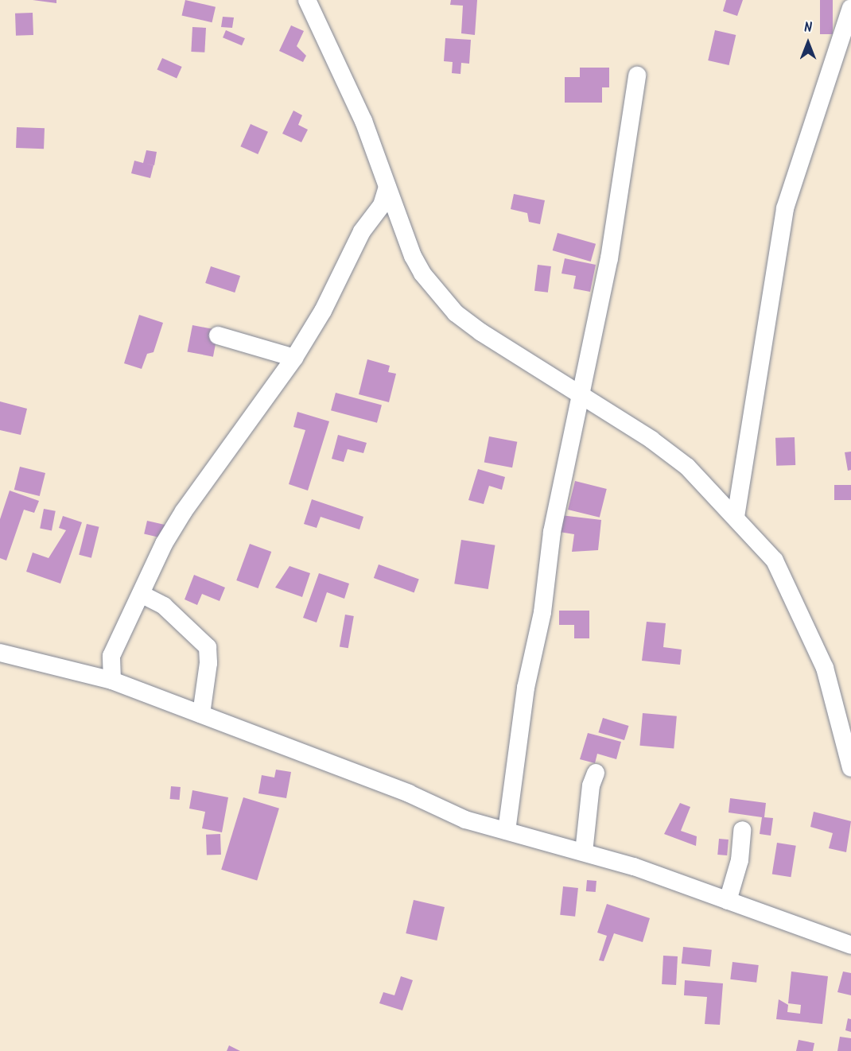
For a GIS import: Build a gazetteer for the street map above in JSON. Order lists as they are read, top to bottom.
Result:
{
  "north": "top"
}
